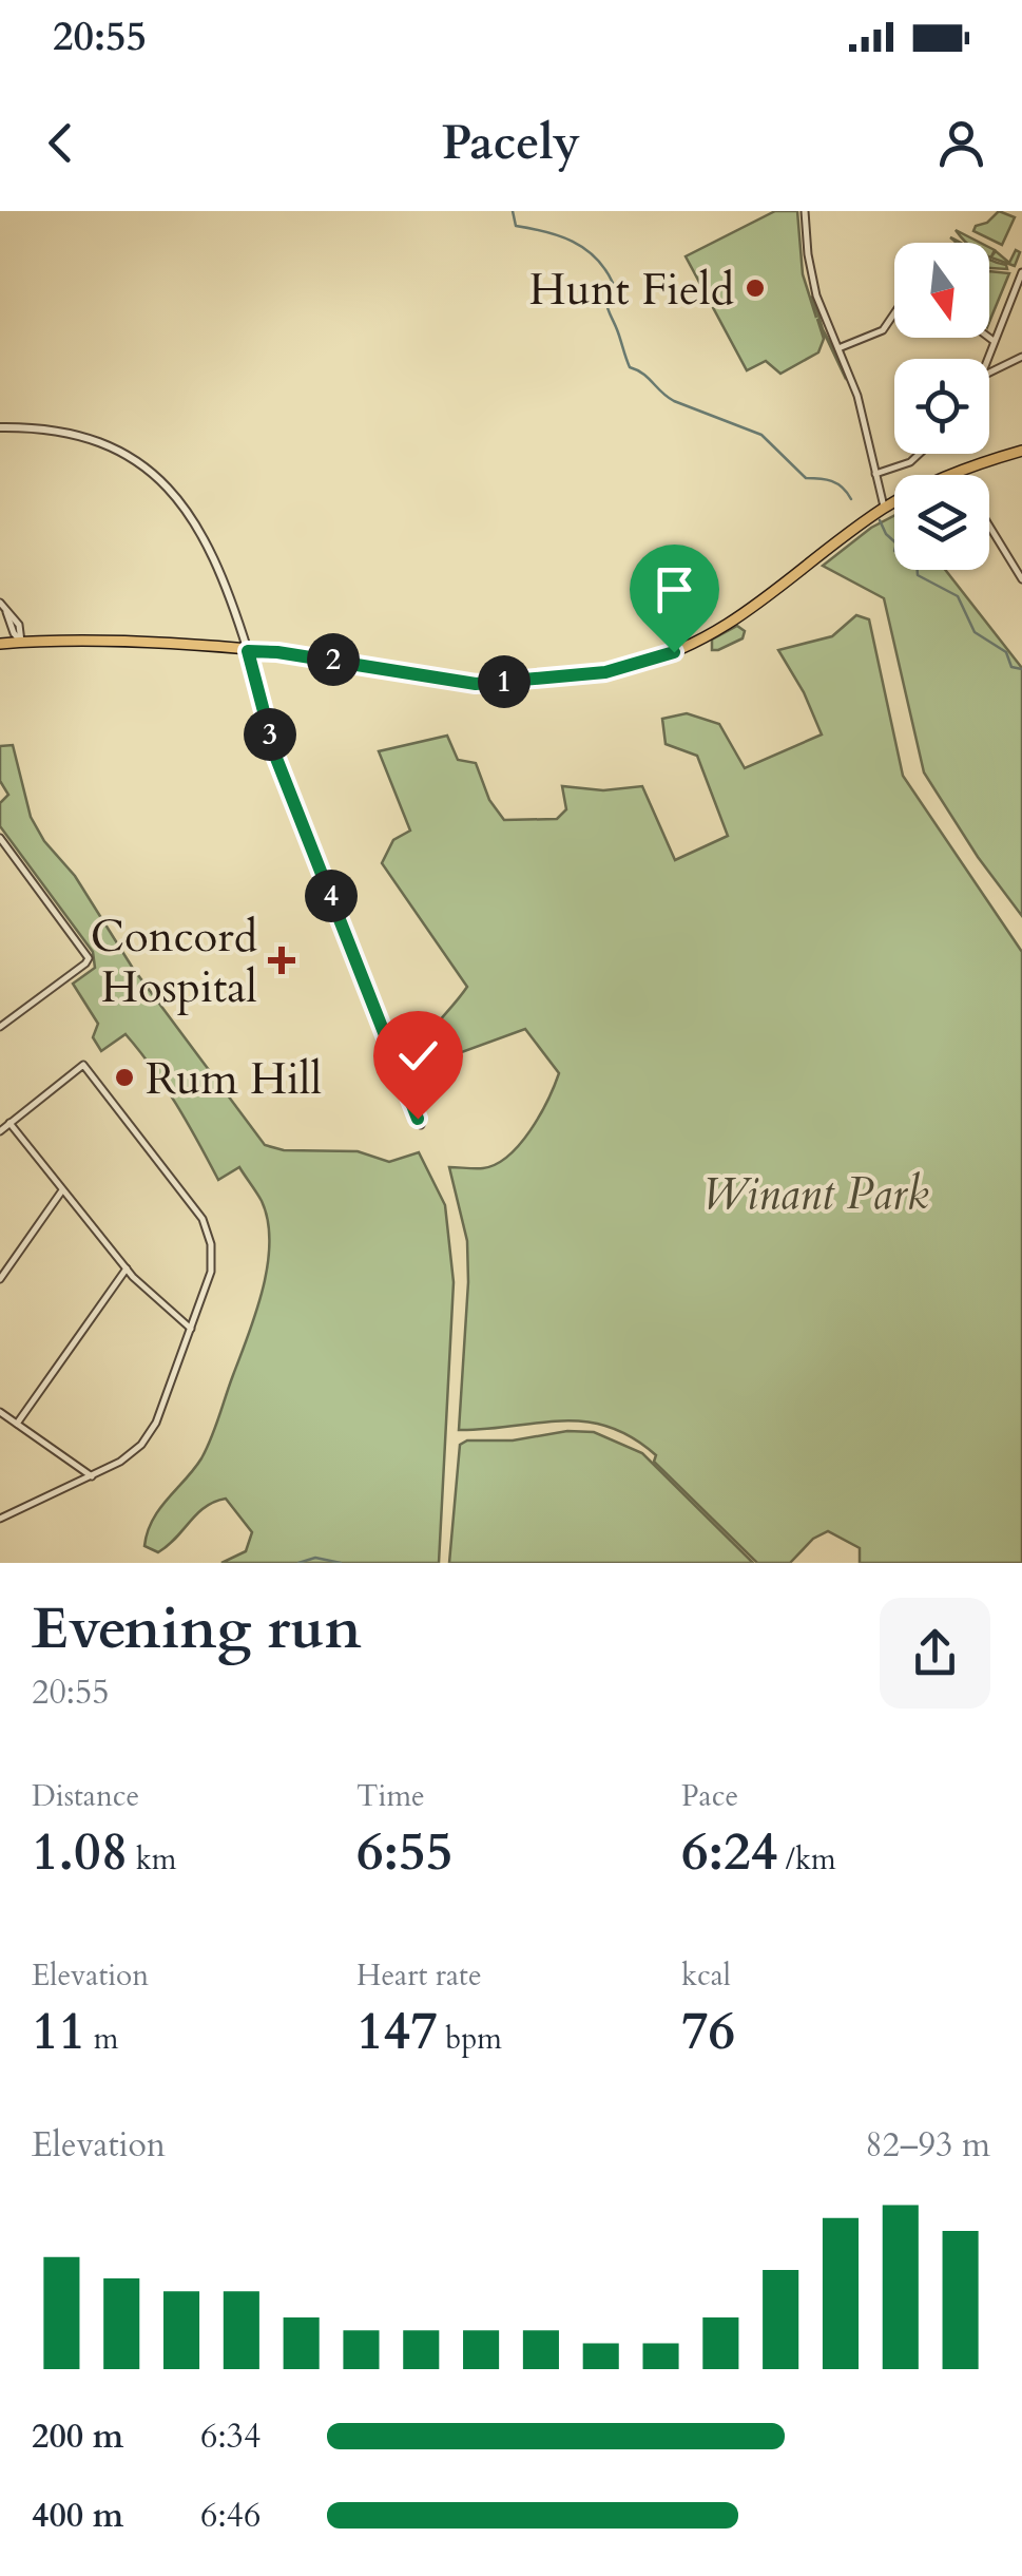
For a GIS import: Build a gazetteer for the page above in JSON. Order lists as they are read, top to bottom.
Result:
{
  "parks": ["Winant Park"],
  "places": {
    "other": ["Hunt Field", "Rum Hill"],
    "health": ["Concord Hospital"]
  },
  "north": "bottom",
  "page": {
    "status": "20:55",
    "header": "Pacely",
    "pins": [
      "2",
      "1",
      "3",
      "4"
    ],
    "heading": ["Evening run", "20:55"],
    "stats": [
      ["Distance", "1.08 km"],
      ["Time", "6:55"],
      ["Pace", "6:24 /km"],
      ["Elevation", "11 m"],
      ["Heart rate", "147 bpm"],
      ["kcal", "76"]
    ],
    "chart": ["Elevation", "82–93 m"],
    "list": [
      {
        "name": "200 m",
        "note": "6:34"
      },
      {
        "name": "400 m",
        "note": "6:46"
      }
    ]
  }
}
